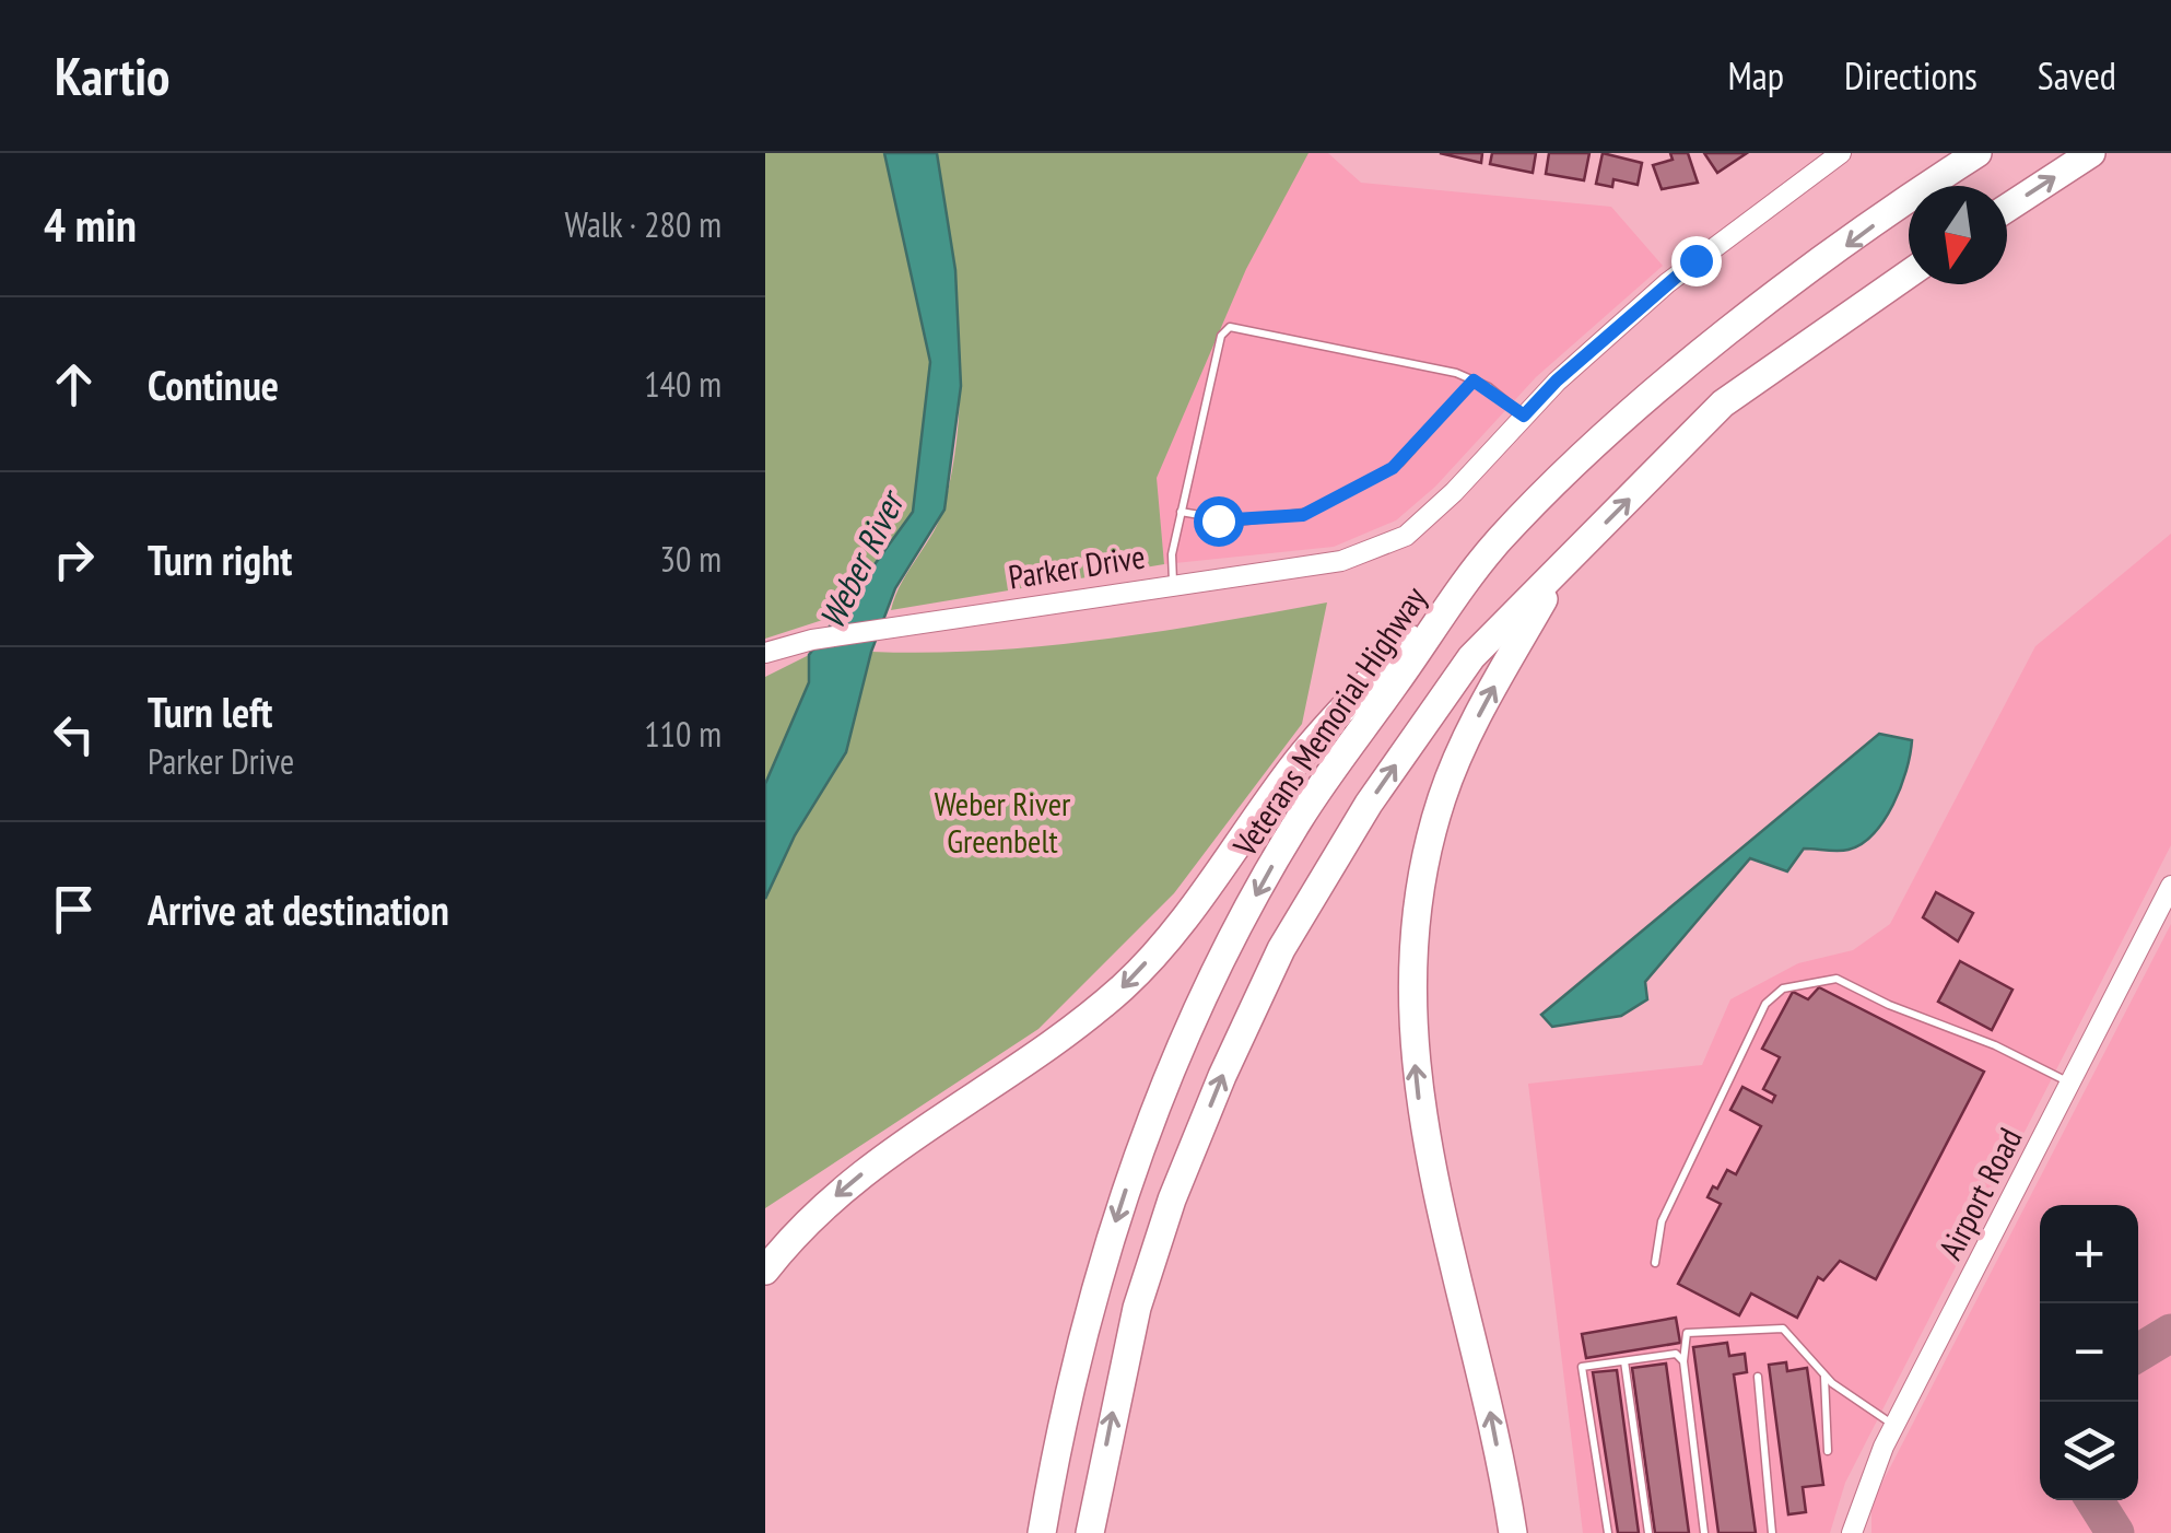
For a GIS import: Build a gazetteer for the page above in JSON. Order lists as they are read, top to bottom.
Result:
{
  "streets": {
    "highway": ["Veterans Memorial Highway"],
    "street": ["Parker Drive", "Airport Road"]
  },
  "water": ["Weber River"],
  "parks": ["Weber River Greenbelt"],
  "north": "bottom",
  "page": {
    "header": "Kartio",
    "nav": ["Map", "Directions", "Saved"],
    "heading": ["4 min", "Walk · 280 m"],
    "list": [
      ["Continue", "140 m"],
      ["Turn right", "30 m"],
      ["Turn left", "Parker Drive", "110 m"],
      "Arrive at destination"
    ],
    "map_buttons": ["+", "−"]
  }
}
